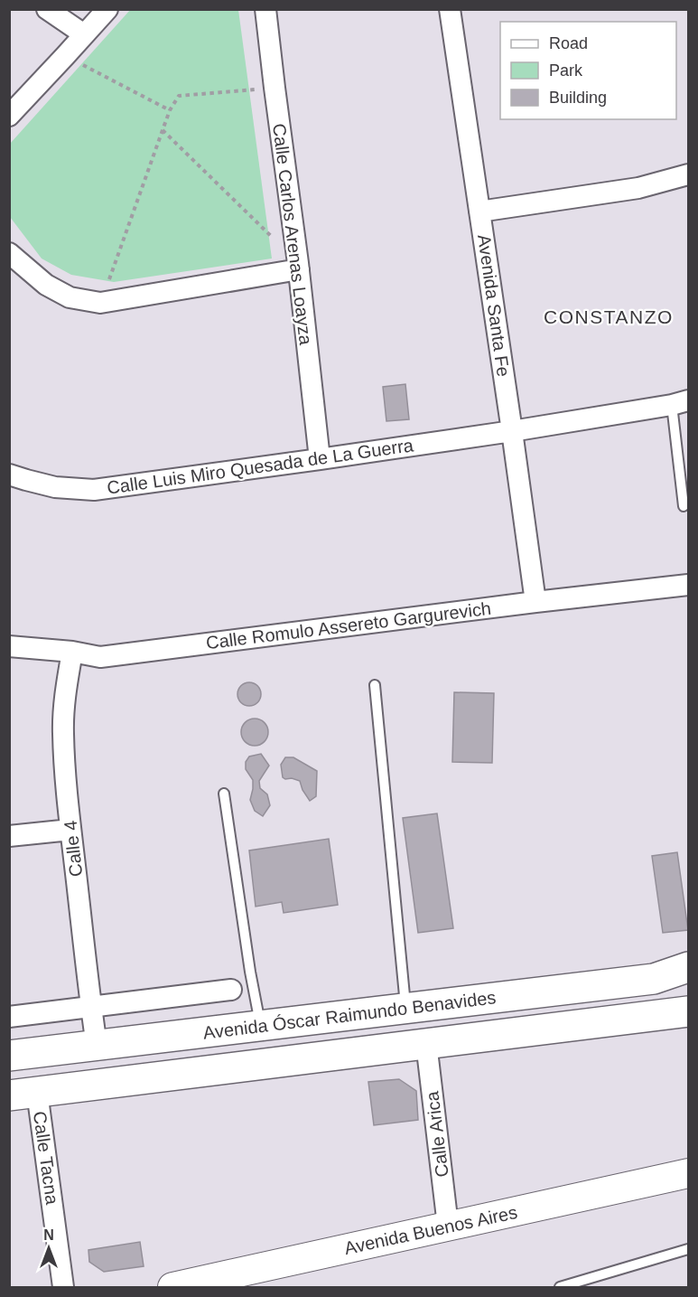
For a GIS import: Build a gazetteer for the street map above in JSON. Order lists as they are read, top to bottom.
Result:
{
  "streets": {
    "main road": ["Avenida Óscar Raimundo Benavides", "Avenida Buenos Aires"],
    "street": [
      "Calle Carlos Arenas Loayza",
      "Avenida Santa Fe",
      "Calle Luis Miro Quesada de La Guerra",
      "Calle Romulo Assereto Gargurevich",
      "Calle 4",
      "Calle Arica",
      "Calle Tacna"
    ]
  },
  "crossings": [
    ["Calle Carlos Arenas Loayza", "Calle Luis Miro Quesada de La Guerra"],
    ["Avenida Santa Fe", "Calle Luis Miro Quesada de La Guerra"],
    ["Avenida Santa Fe", "Calle Romulo Assereto Gargurevich"],
    ["Calle Romulo Assereto Gargurevich", "Calle 4"],
    ["Calle 4", "Avenida Óscar Raimundo Benavides"],
    ["Calle Arica", "Avenida Buenos Aires"]
  ],
  "districts": ["CONSTANZO"],
  "legend": ["Road", "Park", "Building"],
  "north": "top"
}
